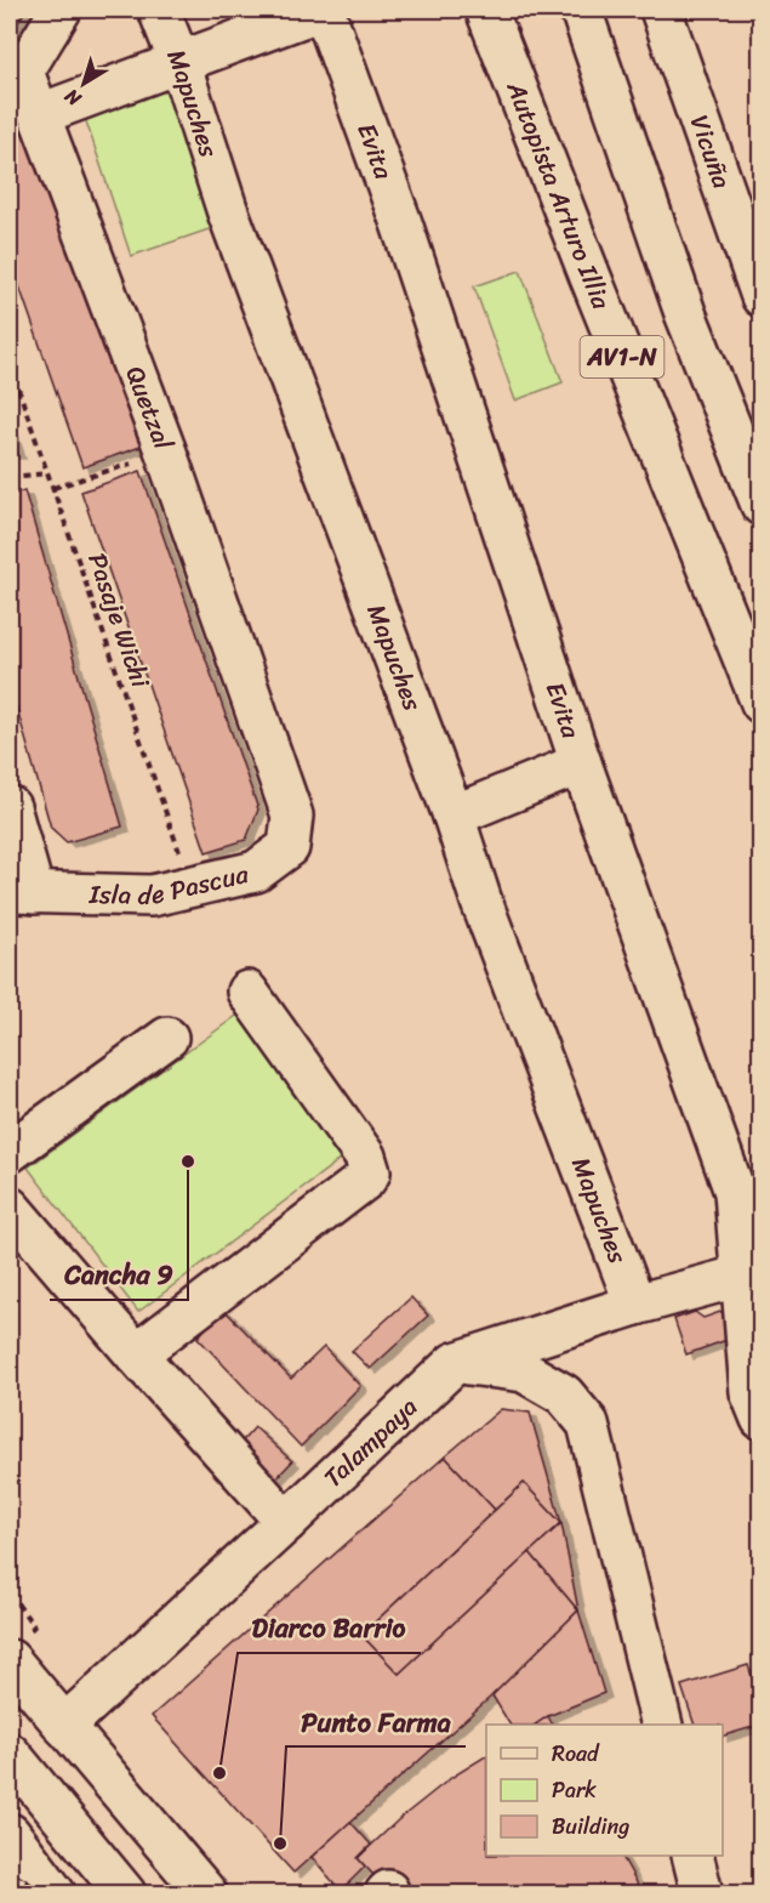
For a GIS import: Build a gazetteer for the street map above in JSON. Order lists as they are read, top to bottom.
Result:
{
  "streets": {
    "main road": [
      "Mapuches",
      "Evita",
      "Vicuña",
      "Autopista Arturo Illia",
      "AV1-N",
      "Quetzal",
      "Isla de Pascua",
      "Talampaya"
    ],
    "path": ["Pasaje Wichi"]
  },
  "crossings": [
    ["Mapuches", "Talampaya"],
    ["Evita", "Talampaya"],
    ["Quetzal", "Isla de Pascua"],
    ["Pasaje Wichi", "Isla de Pascua"]
  ],
  "places": ["Cancha 9", "Diarco Barrio", "Punto Farma"],
  "legend": ["Road", "Park", "Building"],
  "north": "bottom left"
}
